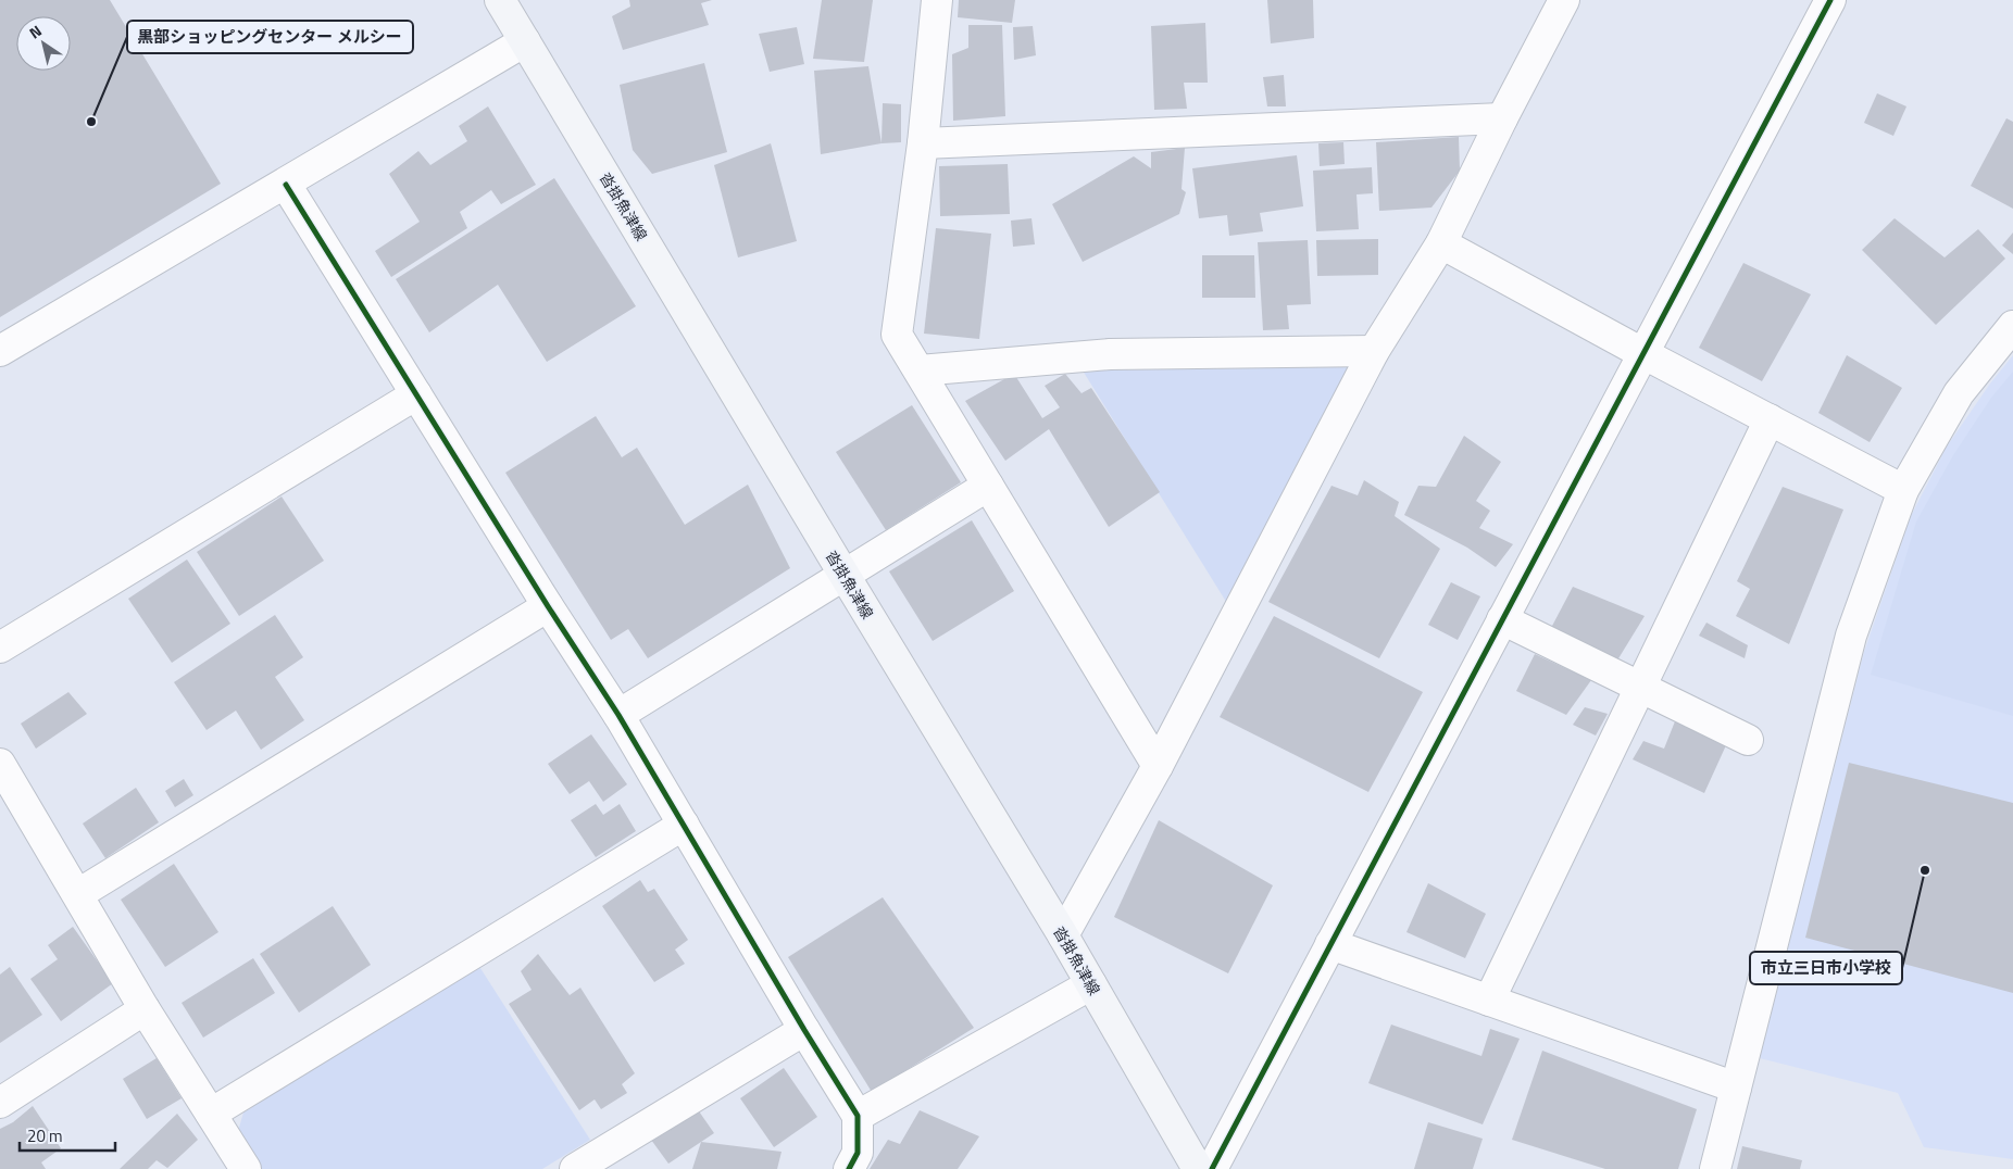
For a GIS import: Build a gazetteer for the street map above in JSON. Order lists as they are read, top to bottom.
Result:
{
  "streets": {
    "main road": ["沓掛魚津線"]
  },
  "places": ["黒部ショッピングセンター メルシー", "市立三日市小学校"],
  "scale_bar": "20 m",
  "north": "top left"
}
